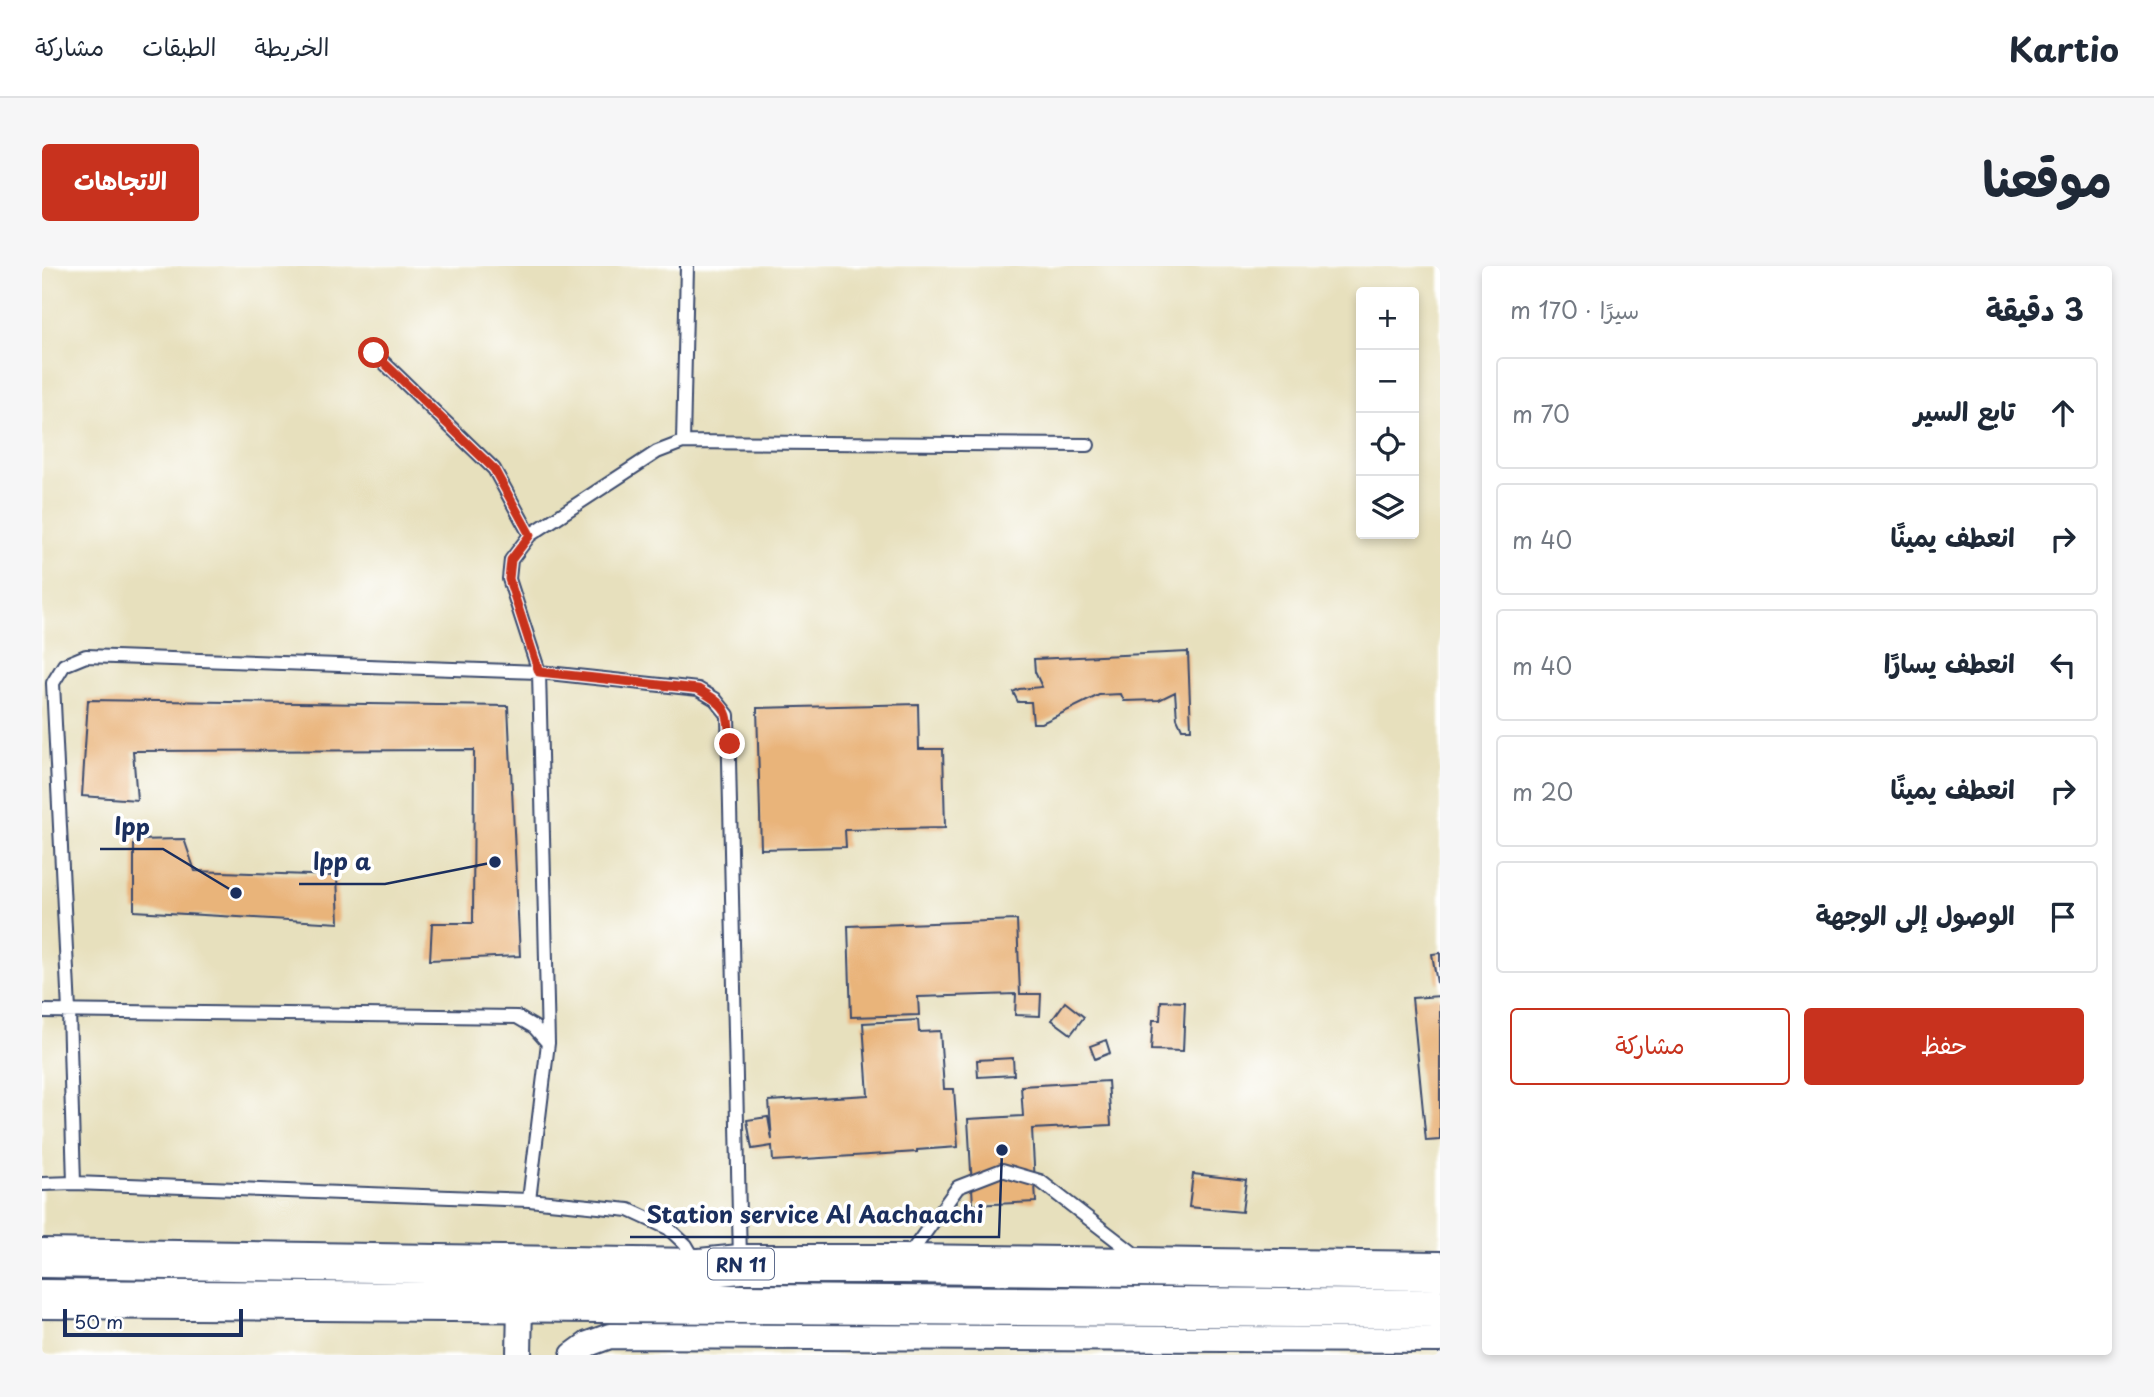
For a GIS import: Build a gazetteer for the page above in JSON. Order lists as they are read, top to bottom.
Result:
{
  "streets": {
    "highway": ["RN 11"]
  },
  "places": ["lpp a", "lpp", "Station service Al Aachaachi"],
  "scale_bar": "50 m",
  "page": {
    "header": "Kartio",
    "nav": ["الخريطة", "الطبقات", "مشاركة"],
    "title": "موقعنا",
    "buttons": [
      "الاتجاهات",
      ["حفظ", "مشاركة"]
    ],
    "heading": ["3 دقيقة", "سيرًا · 170 m"],
    "map_buttons": ["+", "−"],
    "list": [
      ["تابع السير", "70 m"],
      ["انعطف يمينًا", "40 m"],
      ["انعطف يسارًا", "40 m"],
      ["انعطف يمينًا", "20 m"],
      "الوصول إلى الوجهة"
    ],
    "scale": "50 m"
  }
}
